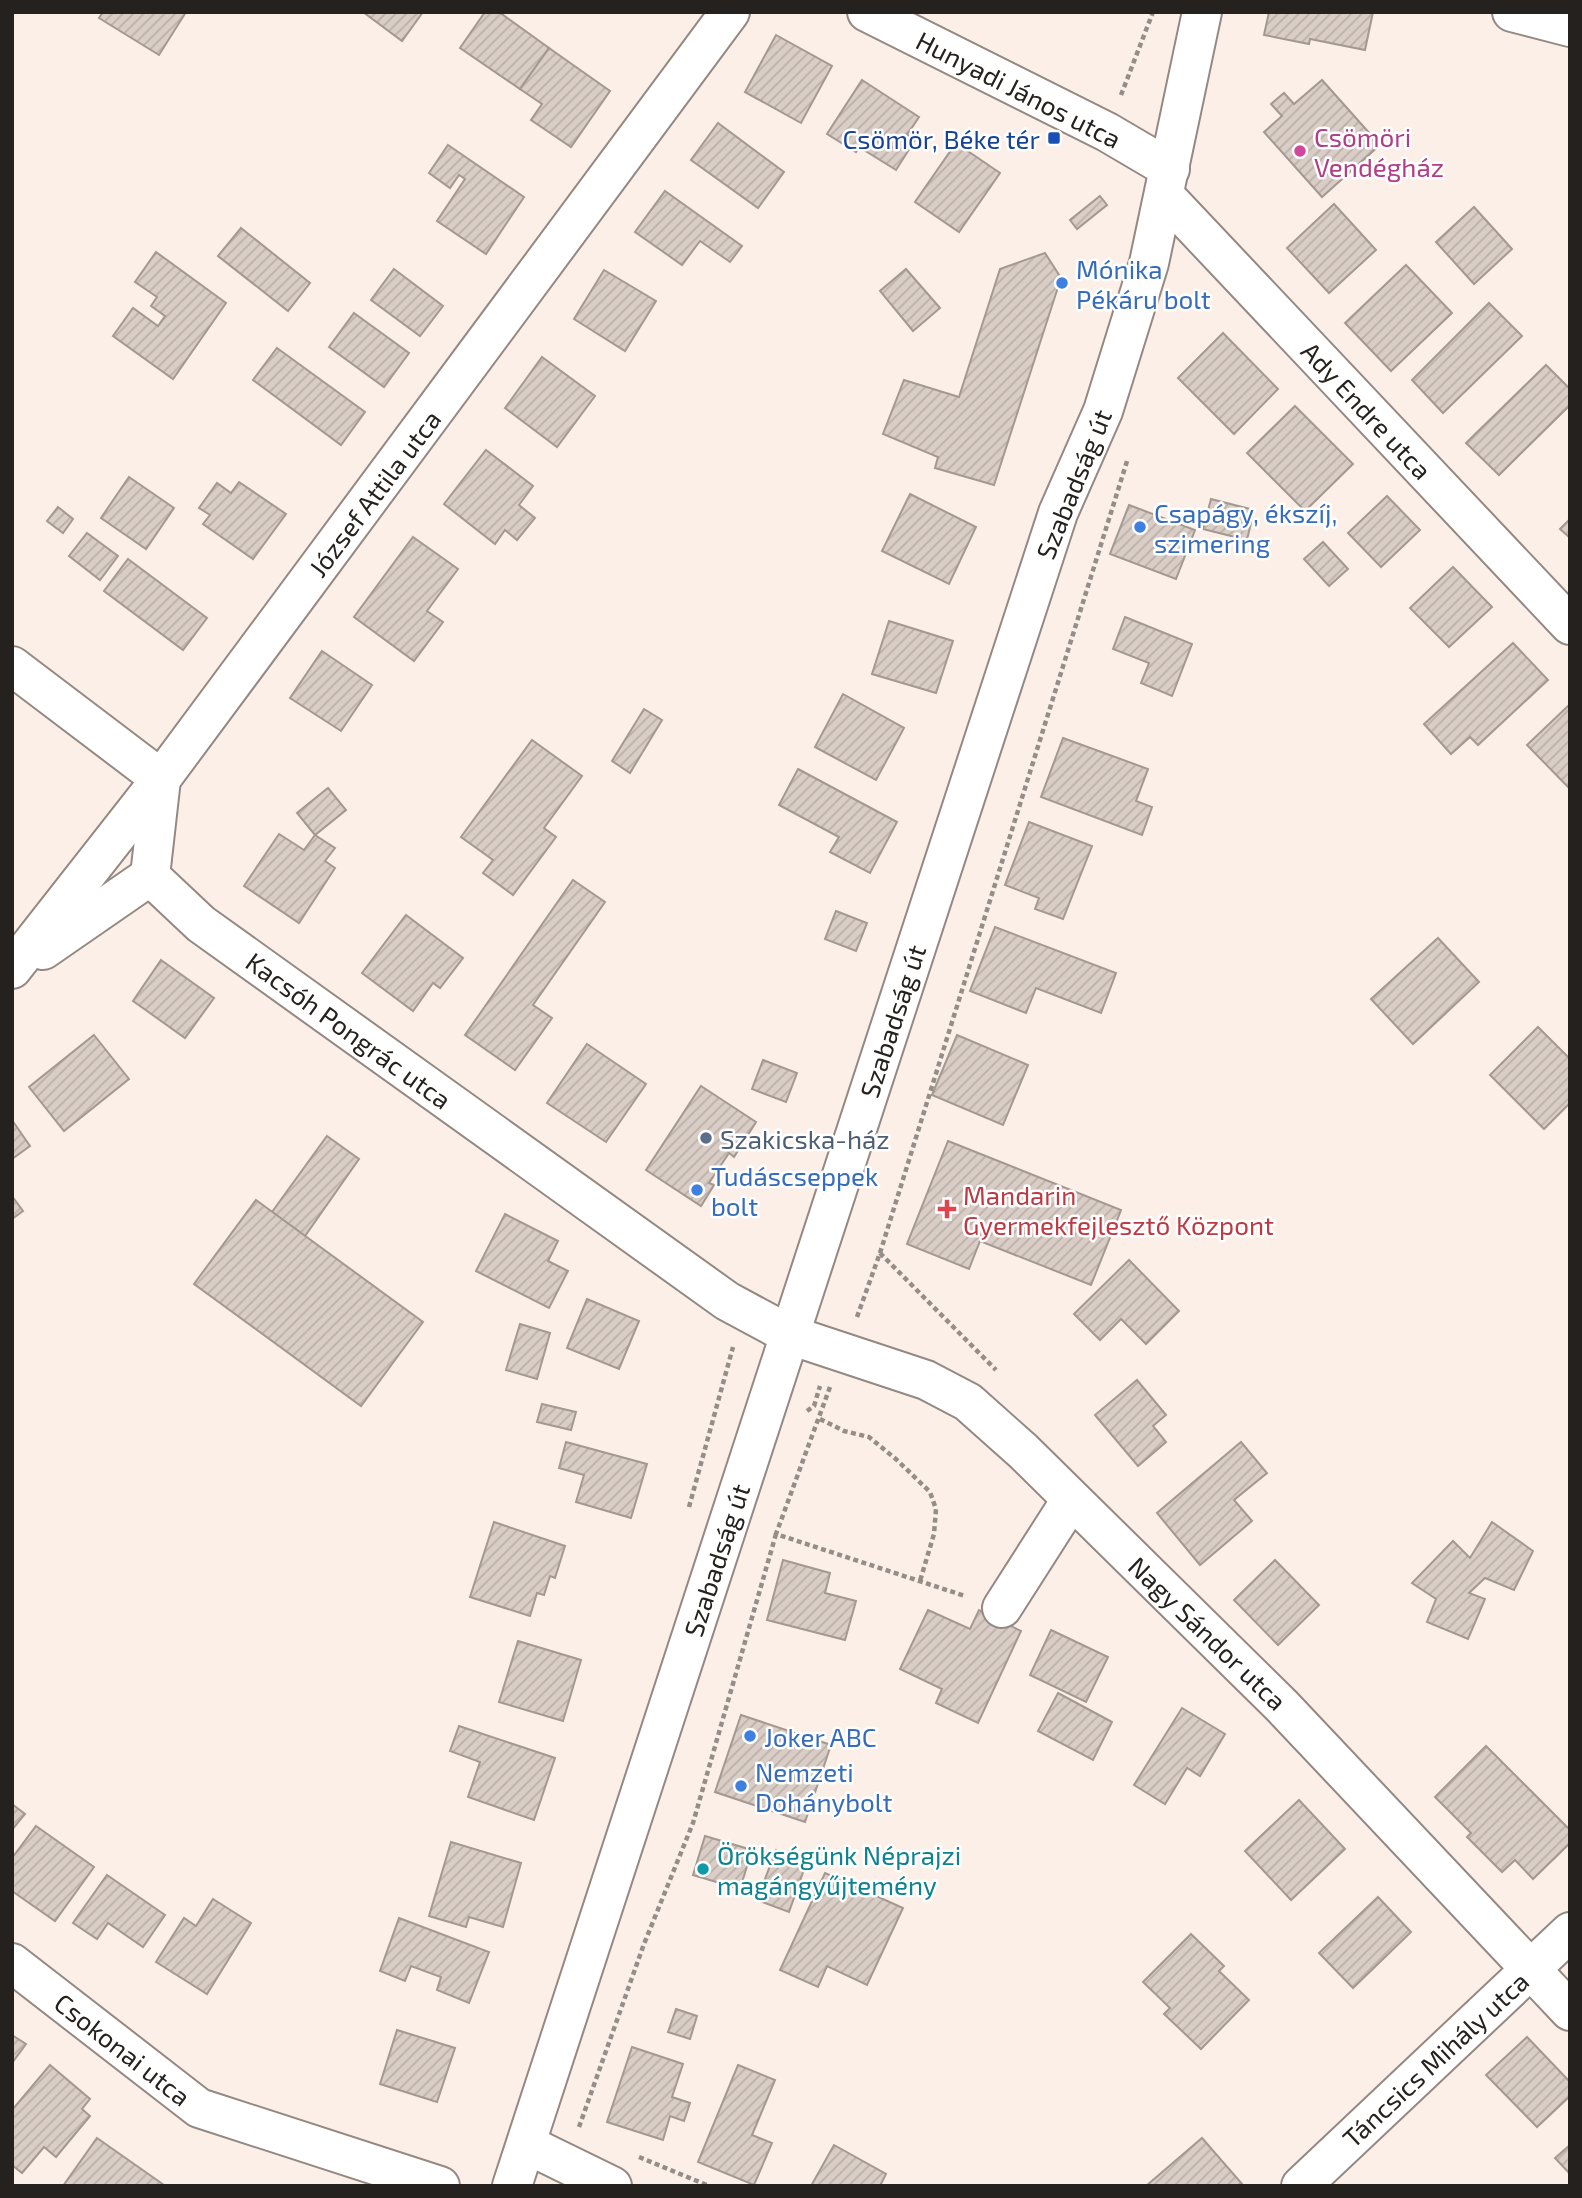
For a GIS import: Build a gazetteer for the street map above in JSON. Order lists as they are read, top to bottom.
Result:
{
  "streets": {
    "street": [
      "Hunyadi János utca",
      "Ady Endre utca",
      "Szabadság út",
      "József Attila utca",
      "Kacsóh Pongrác utca",
      "Nagy Sándor utca",
      "Csokonai utca",
      "Táncsics Mihály utca"
    ]
  },
  "crossings": [
    ["Hunyadi János utca", "Ady Endre utca"],
    ["Hunyadi János utca", "Szabadság út"],
    ["Ady Endre utca", "Szabadság út"],
    ["Szabadság út", "Kacsóh Pongrác utca"],
    ["Szabadság út", "Nagy Sándor utca"],
    ["József Attila utca", "Kacsóh Pongrác utca"],
    ["Kacsóh Pongrác utca", "Nagy Sándor utca"],
    ["Nagy Sándor utca", "Táncsics Mihály utca"]
  ],
  "places": {
    "transit": ["Csömör, Béke tér"],
    "other": [
      "Csömöri Vendégház",
      "Mónika Pékáru bolt",
      "Csapágy, ékszíj, szimering",
      "Szakicska-ház",
      "Tudáscseppek bolt",
      "Joker ABC",
      "Nemzeti Dohánybolt",
      "Örökségünk Néprajzi magángyűjtemény"
    ],
    "health": ["Mandarin Gyermekfejlesztő Központ"]
  }
}
